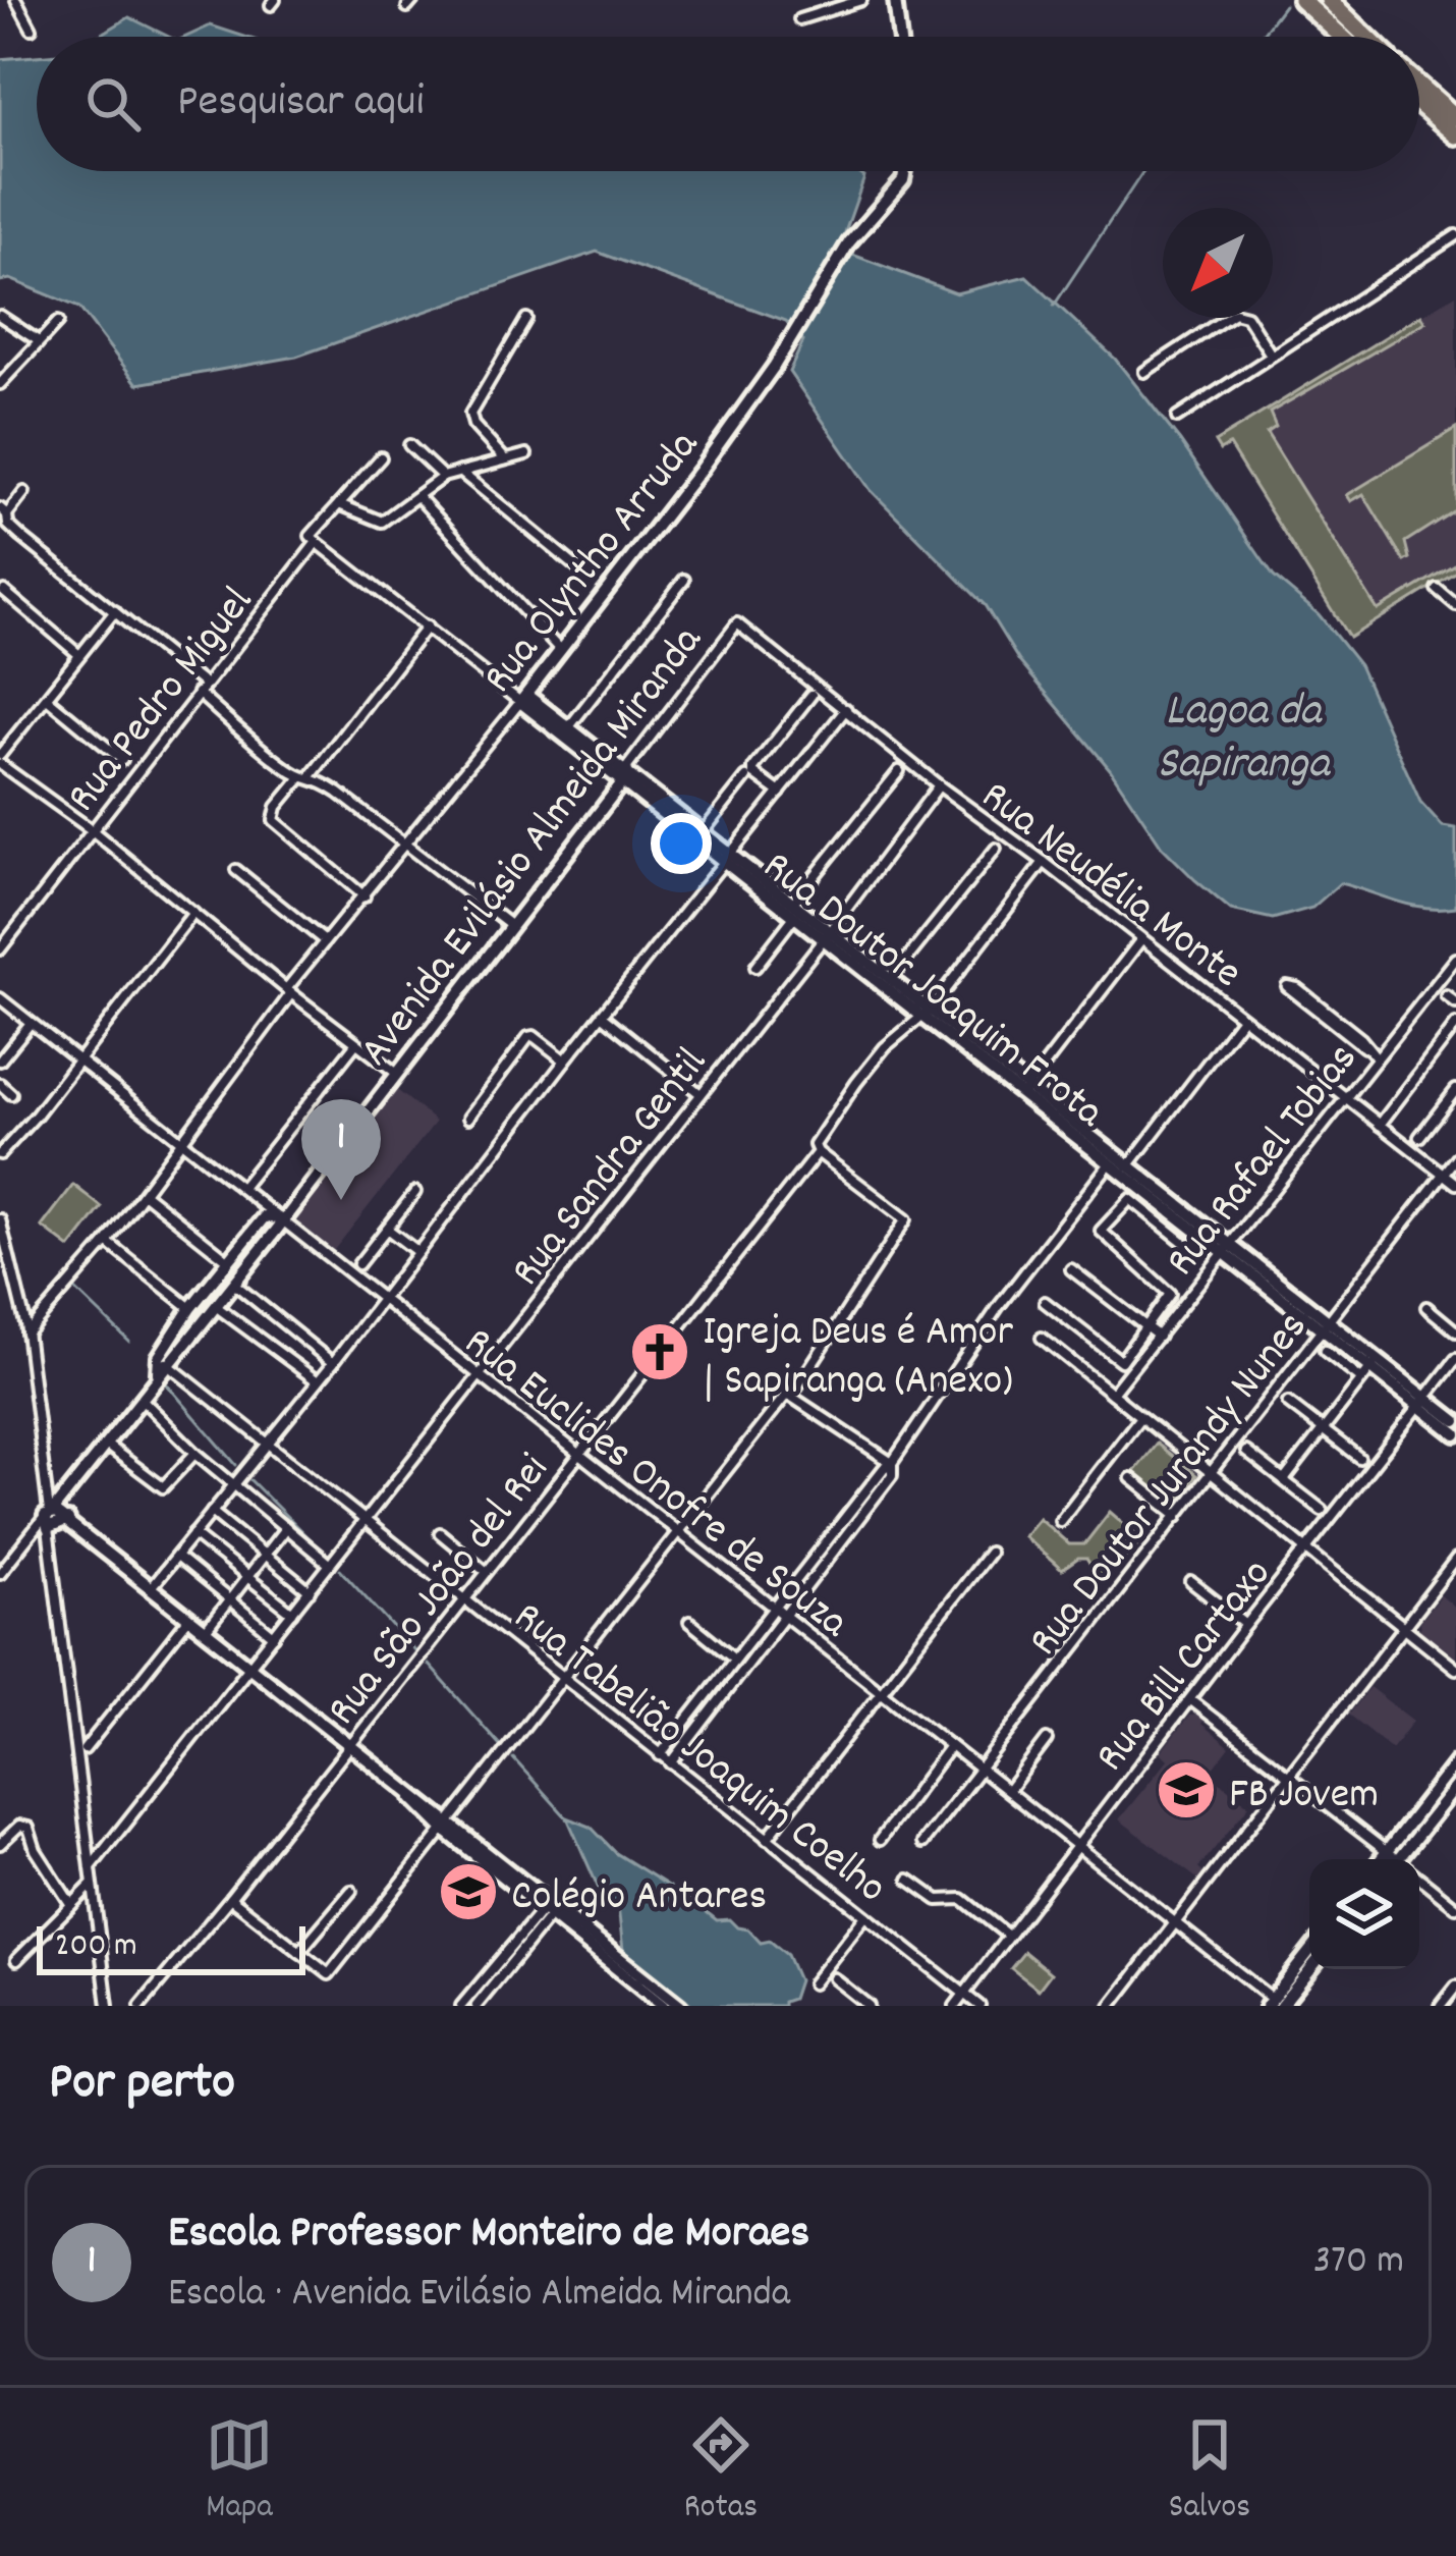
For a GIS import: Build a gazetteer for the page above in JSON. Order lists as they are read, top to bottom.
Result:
{
  "streets": {
    "street": [
      "Rua Olyntho Arruda",
      "Rua Pedro Miguel",
      "Avenida Evilásio Almeida Miranda",
      "Rua Neudélia Monte",
      "Rua Doutor Joaquim Frota",
      "Rua Rafael Tobias",
      "Rua Sandra Gentil",
      "Rua Euclides Onofre de Souza",
      "Rua Doutor Jurandy Nunes",
      "Rua São João del Rei",
      "Rua Bill Cartaxo",
      "Rua Tabelião Joaquim Coelho"
    ]
  },
  "crossings": [
    ["Rua Olyntho Arruda", "Rua Doutor Joaquim Frota"],
    ["Rua Olyntho Arruda", "Rua Euclides Onofre de Souza"],
    ["Rua Pedro Miguel", "Rua Doutor Joaquim Frota"],
    ["Avenida Evilásio Almeida Miranda", "Rua Neudélia Monte"],
    ["Avenida Evilásio Almeida Miranda", "Rua Doutor Joaquim Frota"],
    ["Avenida Evilásio Almeida Miranda", "Rua Euclides Onofre de Souza"],
    ["Avenida Evilásio Almeida Miranda", "Rua Tabelião Joaquim Coelho"],
    ["Rua Neudélia Monte", "Rua Rafael Tobias"],
    ["Rua Neudélia Monte", "Rua Sandra Gentil"],
    ["Rua Neudélia Monte", "Rua Doutor Jurandy Nunes"],
    ["Rua Neudélia Monte", "Rua São João del Rei"],
    ["Rua Doutor Joaquim Frota", "Rua Rafael Tobias"],
    ["Rua Doutor Joaquim Frota", "Rua Sandra Gentil"],
    ["Rua Doutor Joaquim Frota", "Rua Doutor Jurandy Nunes"],
    ["Rua Doutor Joaquim Frota", "Rua São João del Rei"],
    ["Rua Doutor Joaquim Frota", "Rua Bill Cartaxo"],
    ["Rua Sandra Gentil", "Rua Euclides Onofre de Souza"],
    ["Rua Sandra Gentil", "Rua Tabelião Joaquim Coelho"],
    ["Rua Euclides Onofre de Souza", "Rua Doutor Jurandy Nunes"],
    ["Rua Euclides Onofre de Souza", "Rua São João del Rei"],
    ["Rua Euclides Onofre de Souza", "Rua Bill Cartaxo"],
    ["Rua São João del Rei", "Rua Tabelião Joaquim Coelho"],
    ["Rua Bill Cartaxo", "Rua Tabelião Joaquim Coelho"]
  ],
  "water": ["Lagoa da Sapiranga"],
  "places": {
    "church": ["Igreja Deus é Amor | Sapiranga (Anexo)"],
    "school or university": ["FB Jovem", "Colégio Antares"]
  },
  "scale_bar": "200 m",
  "north": "bottom left",
  "page": {
    "search": "Pesquisar aqui",
    "pins": "1",
    "scale": "200 m",
    "heading": "Por perto",
    "list": [
      {
        "mark": "1",
        "name": "Escola Professor Monteiro de Moraes",
        "note": "Escola · Avenida Evilásio Almeida Miranda",
        "value": "370 m"
      }
    ],
    "nav": ["Mapa", "Rotas", "Salvos"]
  }
}
